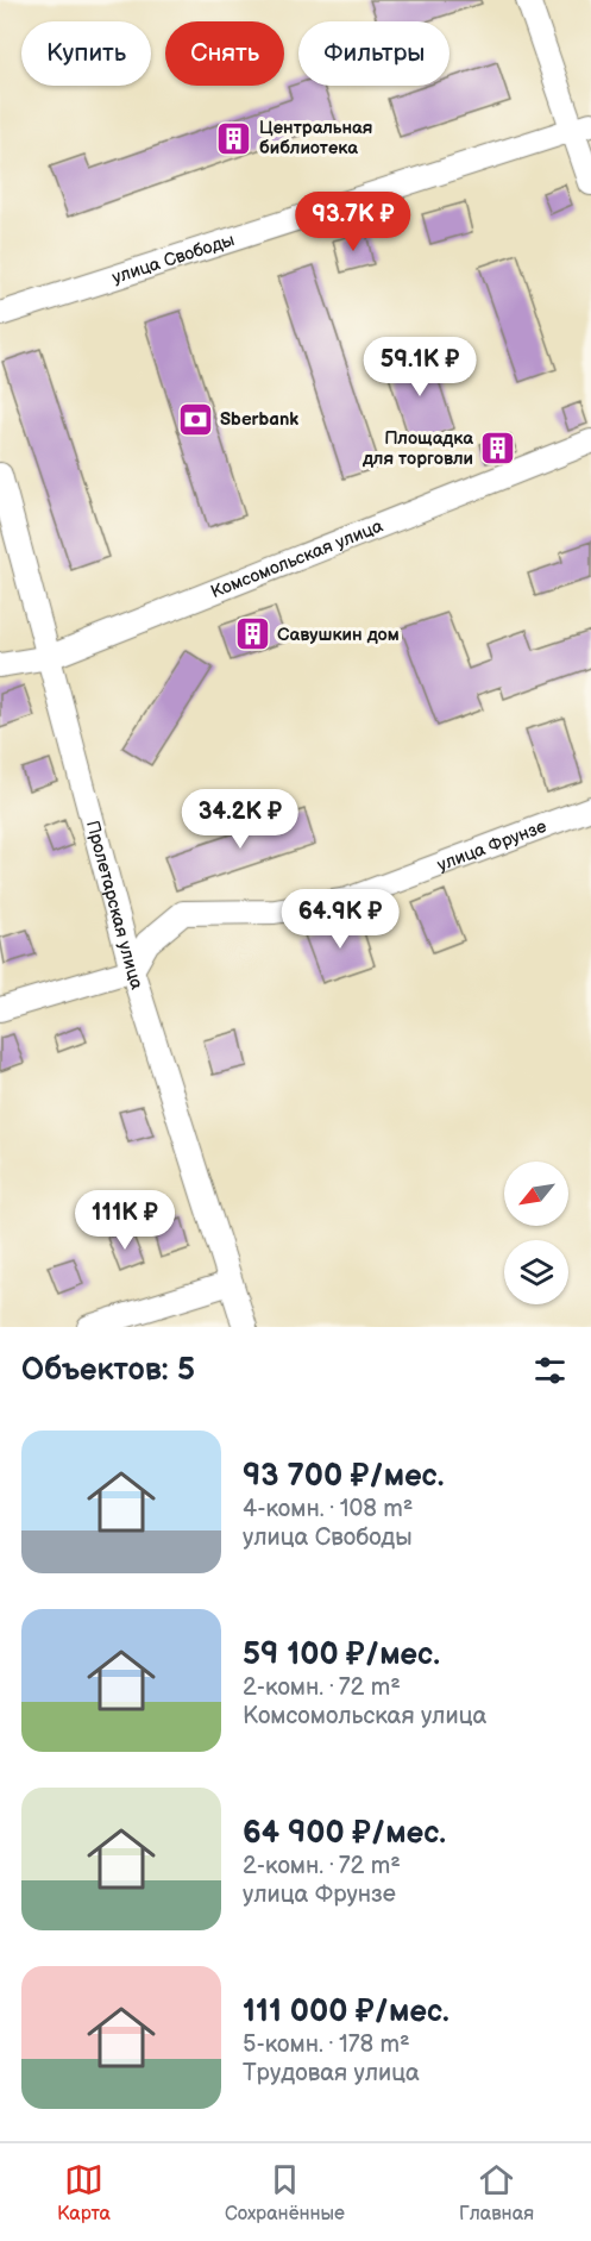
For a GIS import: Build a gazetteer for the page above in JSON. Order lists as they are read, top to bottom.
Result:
{
  "streets": {
    "street": [
      "улица Свободы",
      "Комсомольская улица",
      "улица Фрунзе",
      "Пролетарская улица"
    ]
  },
  "crossings": [
    ["Комсомольская улица", "Пролетарская улица"],
    ["улица Фрунзе", "Пролетарская улица"]
  ],
  "places": {
    "building": ["Центральная библиотека", "Площадка для торговли", "Савушкин дом"],
    "bank": ["Sberbank"]
  },
  "north": "bottom left",
  "page": {
    "chip": ["Купить", "Снять", "Фильтры"],
    "price": [
      "93.7K ₽",
      "59.1K ₽",
      "34.2K ₽",
      "64.9K ₽",
      "111K ₽"
    ],
    "heading": "Объектов: 5",
    "list": [
      {
        "name": "93 700 ₽/мес.",
        "note": "4-комн. · 108 m² · улица Свободы"
      },
      {
        "name": "59 100 ₽/мес.",
        "note": "2-комн. · 72 m² · Комсомольская улица"
      },
      {
        "name": "64 900 ₽/мес.",
        "note": "2-комн. · 72 m² · улица Фрунзе"
      },
      {
        "name": "111 000 ₽/мес.",
        "note": "5-комн. · 178 m² · Трудовая улица"
      }
    ],
    "tabs": ["Карта", "Сохранённые", "Главная"]
  }
}
